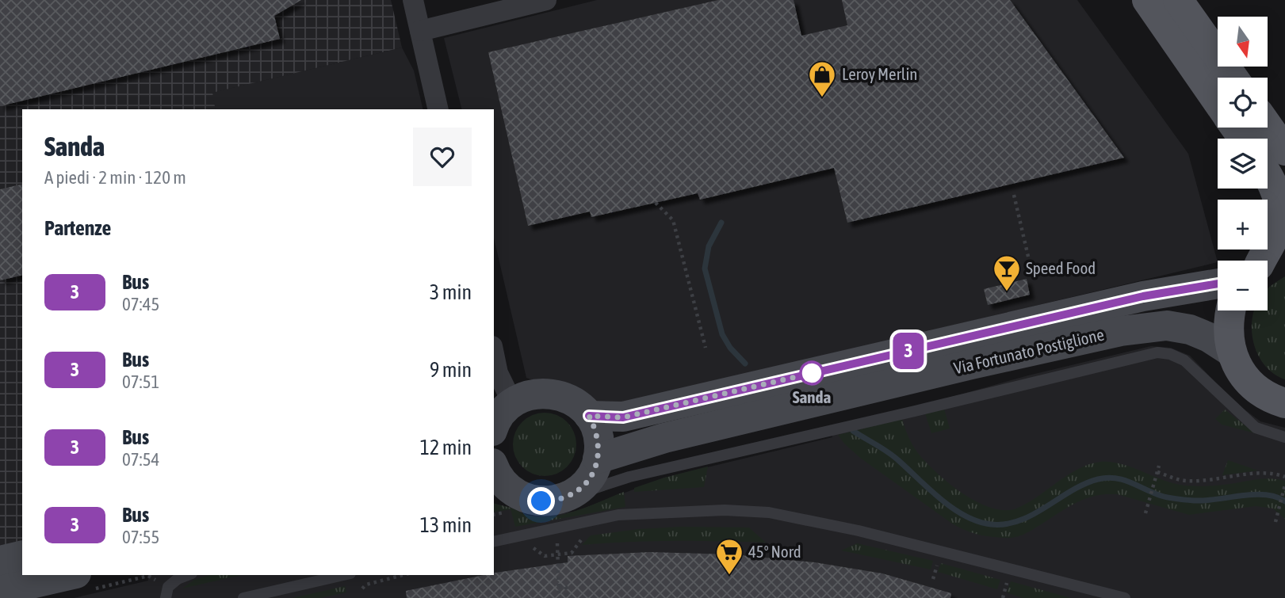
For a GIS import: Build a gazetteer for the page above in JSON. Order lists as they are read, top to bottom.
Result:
{
  "streets": {
    "street": ["Via Fortunato Postiglione"]
  },
  "places": {
    "shop": ["Leroy Merlin"],
    "bar": ["Speed Food"],
    "other": ["Sanda"],
    "supermarket": ["45° Nord"]
  },
  "lines": ["bus line 3"],
  "north": "bottom",
  "page": {
    "on_map": "3",
    "map_buttons": ["+", "−"],
    "heading": [
      ["Sanda", "A piedi · 2 min · 120 m"],
      "Partenze"
    ],
    "list": [
      {
        "mark": "3",
        "name": "Bus",
        "note": "07:45",
        "value": "3 min"
      },
      {
        "mark": "3",
        "name": "Bus",
        "note": "07:51",
        "value": "9 min"
      },
      {
        "mark": "3",
        "name": "Bus",
        "note": "07:54",
        "value": "12 min"
      },
      {
        "mark": "3",
        "name": "Bus",
        "note": "07:55",
        "value": "13 min"
      }
    ]
  }
}
